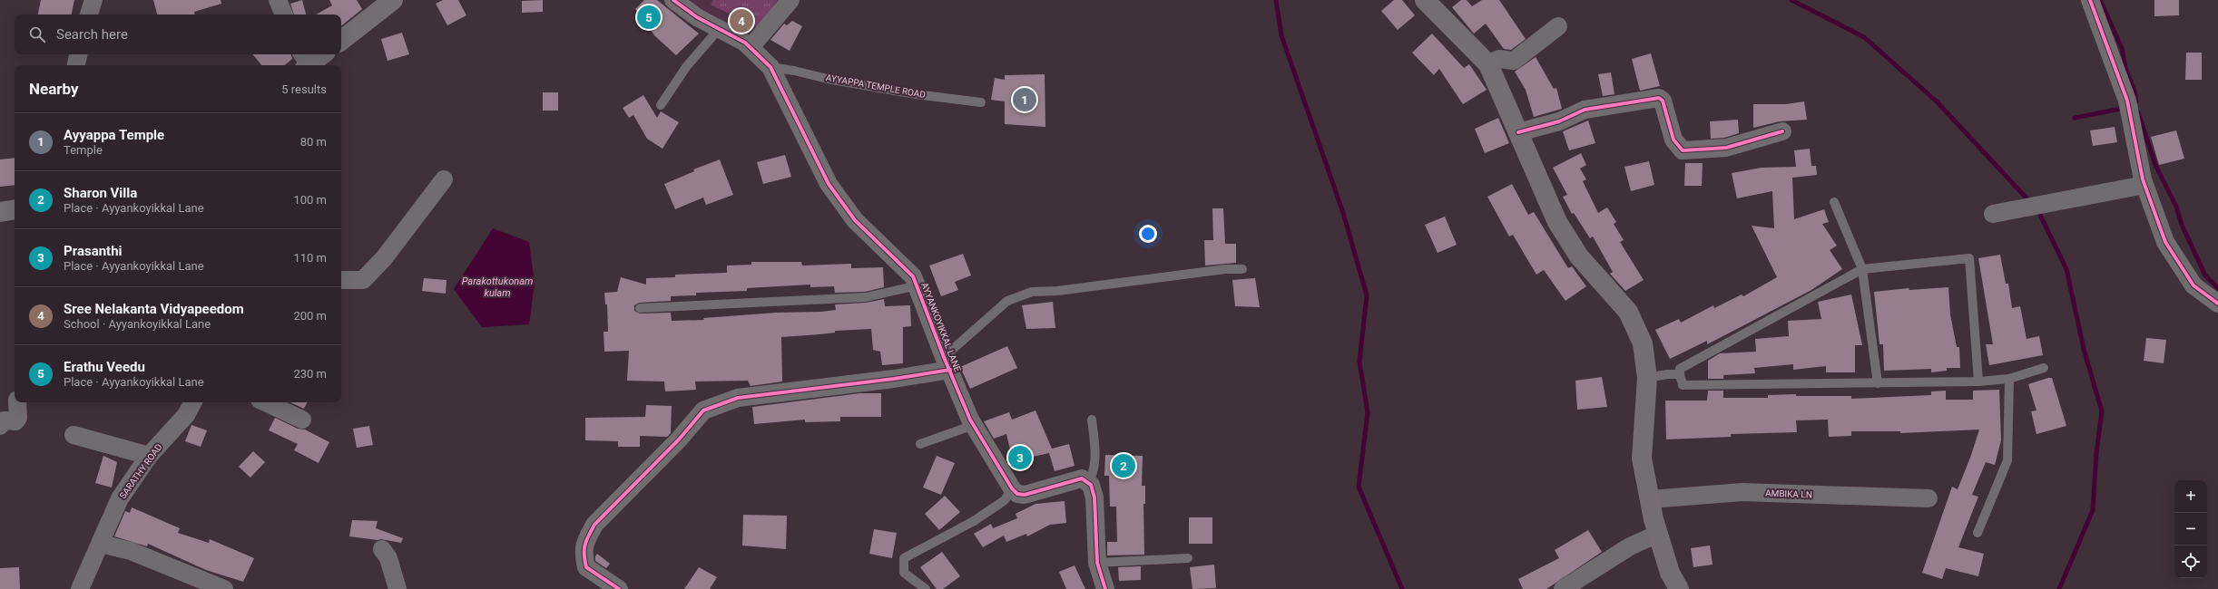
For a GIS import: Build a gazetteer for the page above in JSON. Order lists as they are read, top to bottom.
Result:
{
  "streets": {
    "street": ["AYYANKOYIKKAL LANE", "SARATHY ROAD", "AMBIKA LN"],
    "lane": ["AYYAPPA TEMPLE ROAD"]
  },
  "crossings": [
    ["AYYAPPA TEMPLE ROAD", "AYYANKOYIKKAL LANE"]
  ],
  "water": ["Parakottukonam kulam"],
  "page": {
    "pins": [
      "5",
      "4",
      "1",
      "3",
      "2"
    ],
    "search": "Search here",
    "heading": ["Nearby", "5 results"],
    "list": [
      {
        "mark": "1",
        "name": "Ayyappa Temple",
        "note": "Temple",
        "value": "80 m"
      },
      {
        "mark": "2",
        "name": "Sharon Villa",
        "note": "Place · Ayyankoyikkal Lane",
        "value": "100 m"
      },
      {
        "mark": "3",
        "name": "Prasanthi",
        "note": "Place · Ayyankoyikkal Lane",
        "value": "110 m"
      },
      {
        "mark": "4",
        "name": "Sree Nelakanta Vidyapeedom",
        "note": "School · Ayyankoyikkal Lane",
        "value": "200 m"
      },
      {
        "mark": "5",
        "name": "Erathu Veedu",
        "note": "Place · Ayyankoyikkal Lane",
        "value": "230 m"
      }
    ],
    "map_buttons": ["+", "−"]
  }
}
